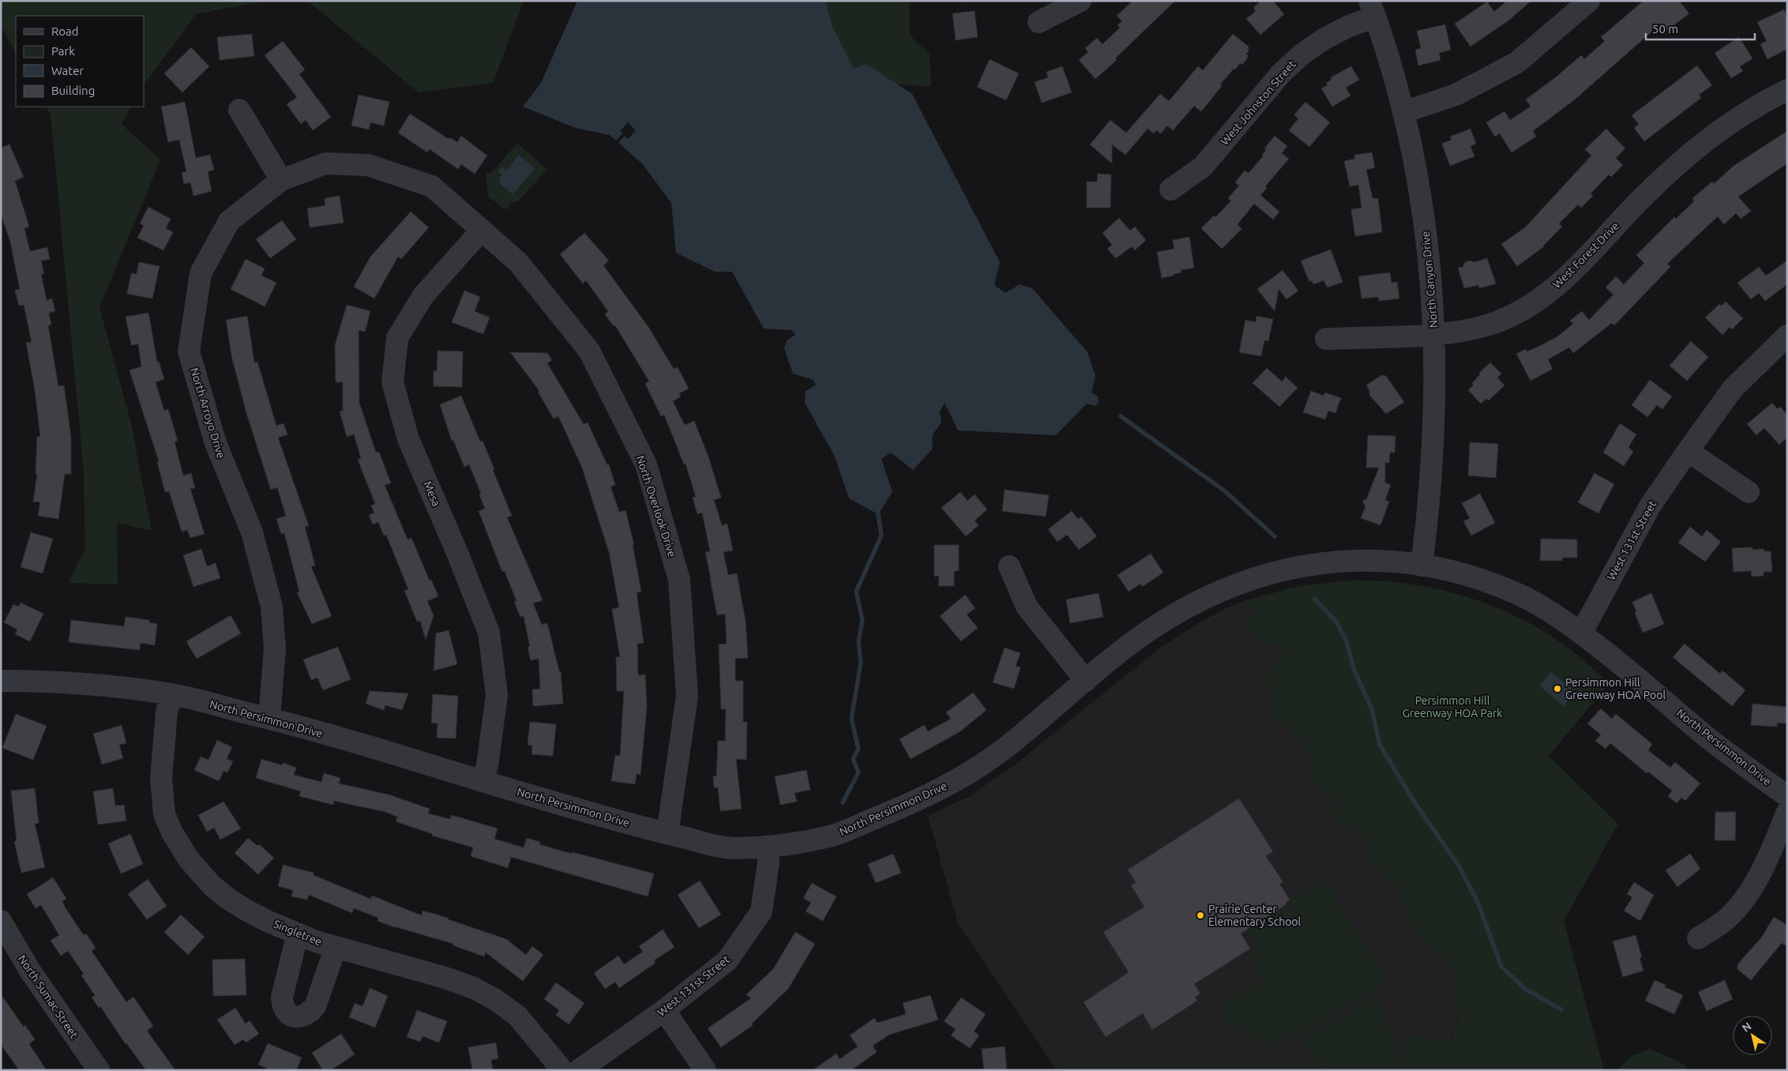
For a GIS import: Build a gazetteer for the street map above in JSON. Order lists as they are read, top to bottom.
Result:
{
  "streets": {
    "street": [
      "West Johnston Street",
      "West Forest Drive",
      "North Canyon Drive",
      "North Arroyo Drive",
      "Mesa",
      "North Overlook Drive",
      "West 131st Street",
      "North Persimmon Drive",
      "Singletree",
      "North Sumac Street"
    ]
  },
  "crossings": [
    ["West Johnston Street", "North Canyon Drive"],
    ["West Forest Drive", "North Canyon Drive"],
    ["North Canyon Drive", "North Persimmon Drive"],
    ["North Arroyo Drive", "Mesa"],
    ["North Arroyo Drive", "North Overlook Drive"],
    ["North Arroyo Drive", "North Persimmon Drive"],
    ["Mesa", "North Overlook Drive"],
    ["Mesa", "North Persimmon Drive"],
    ["North Overlook Drive", "North Persimmon Drive"],
    ["West 131st Street", "North Persimmon Drive"],
    ["North Persimmon Drive", "Singletree"]
  ],
  "parks": ["Persimmon Hill Greenway HOA Park"],
  "places": ["Persimmon Hill Greenway HOA Pool", "Prairie Center Elementary School"],
  "legend": [
    "Road",
    "Park",
    "Water",
    "Building"
  ],
  "scale_bar": "50 m",
  "north": "top left"
}
